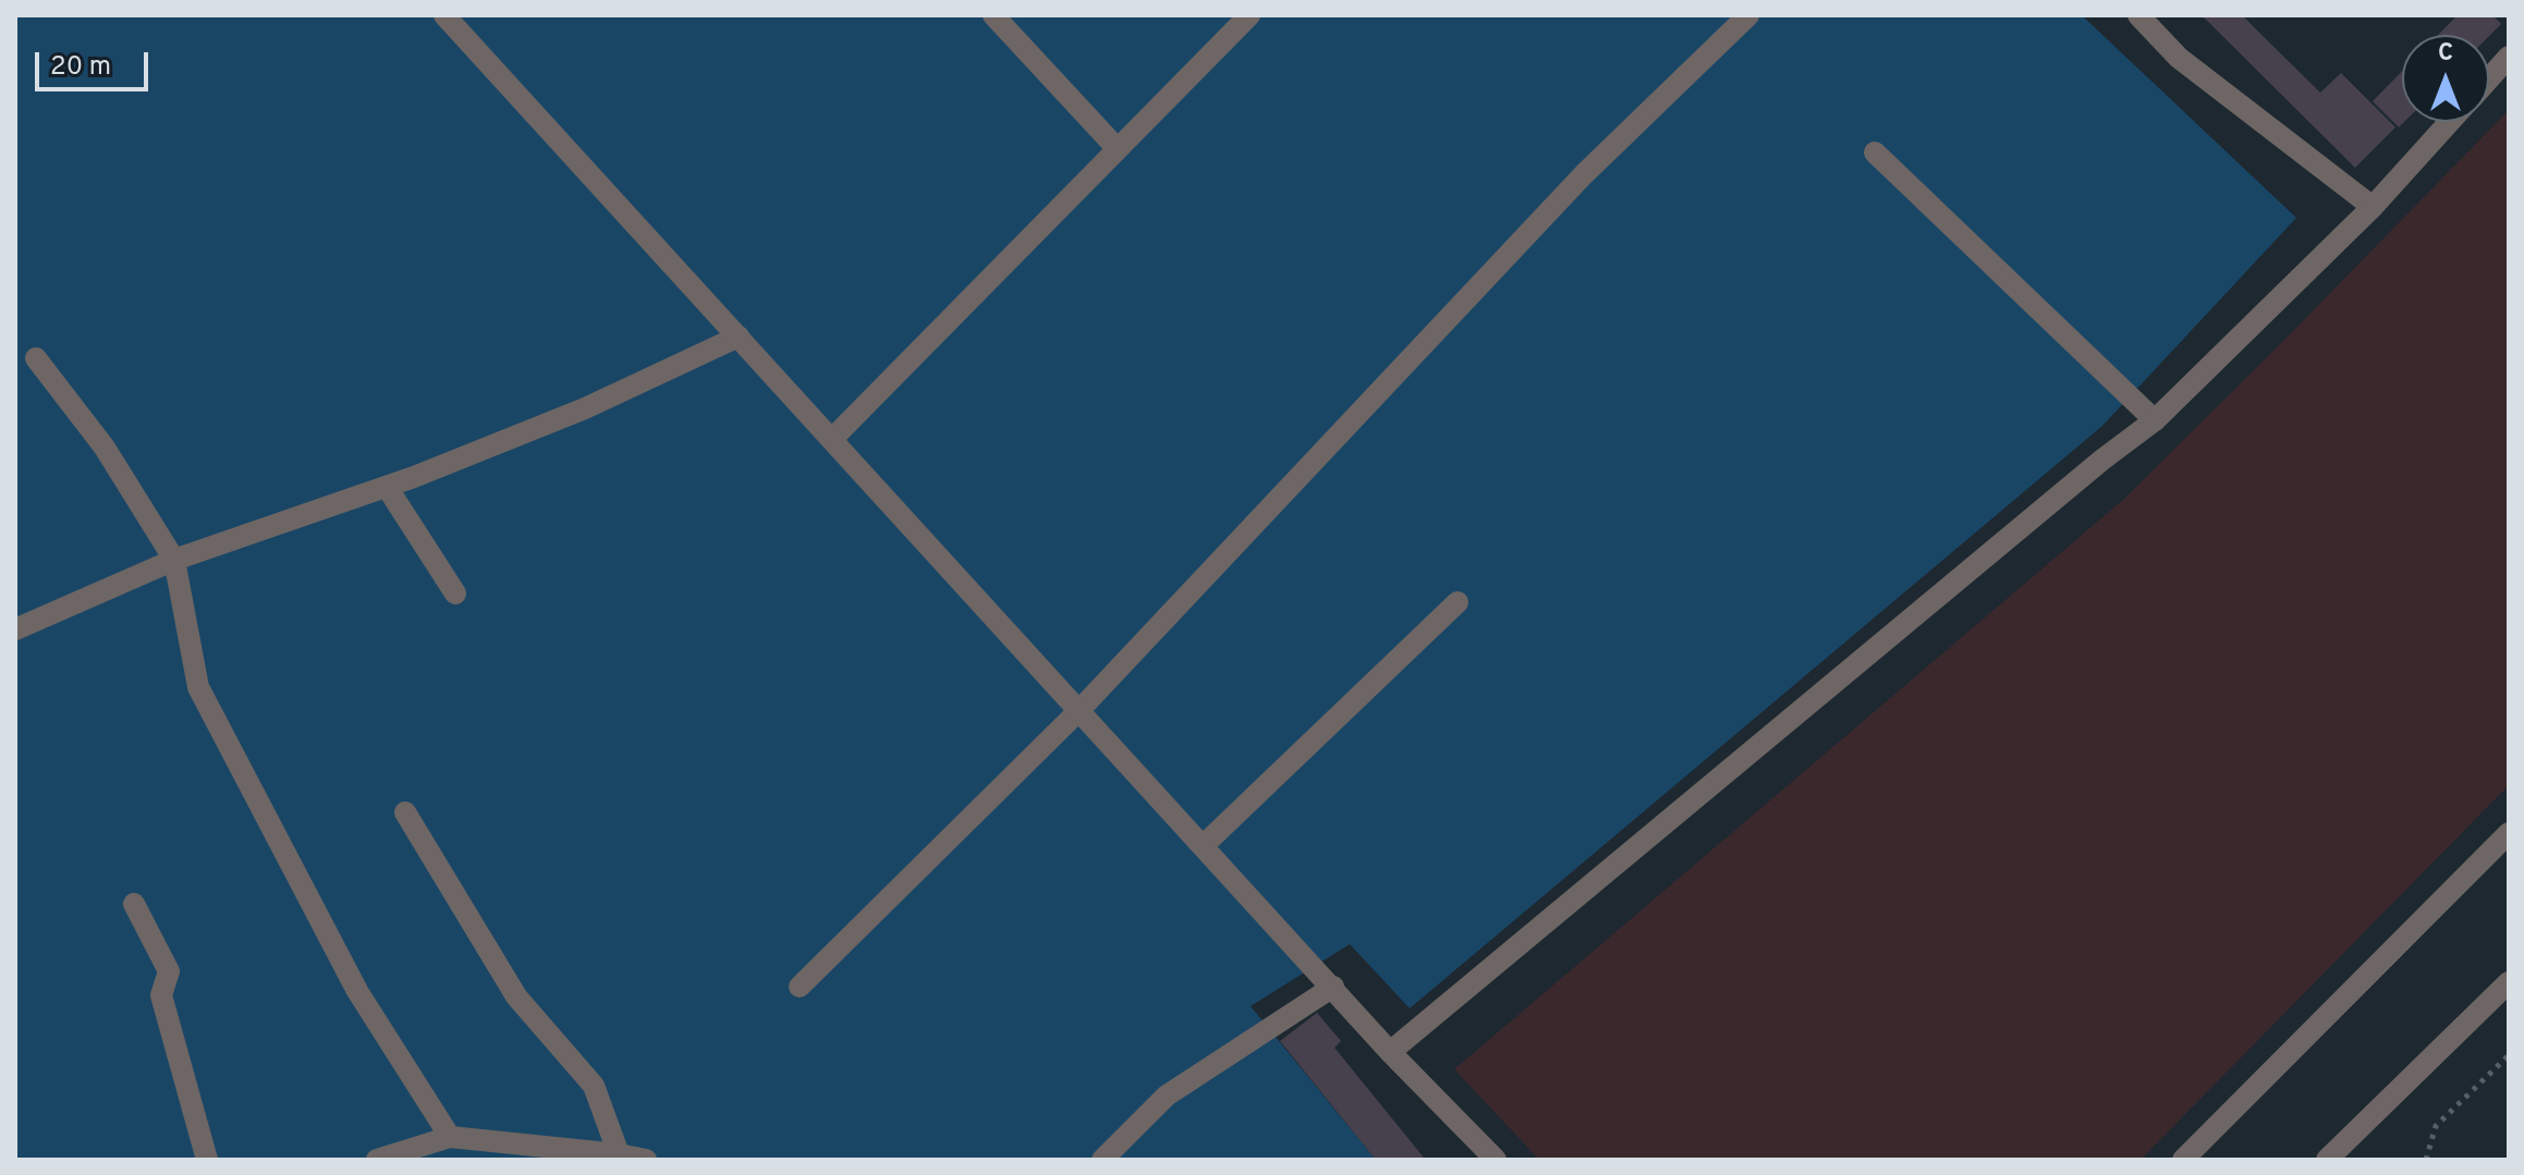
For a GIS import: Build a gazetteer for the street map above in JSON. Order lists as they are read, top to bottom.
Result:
{
  "scale_bar": "20 m",
  "north": "top"
}
